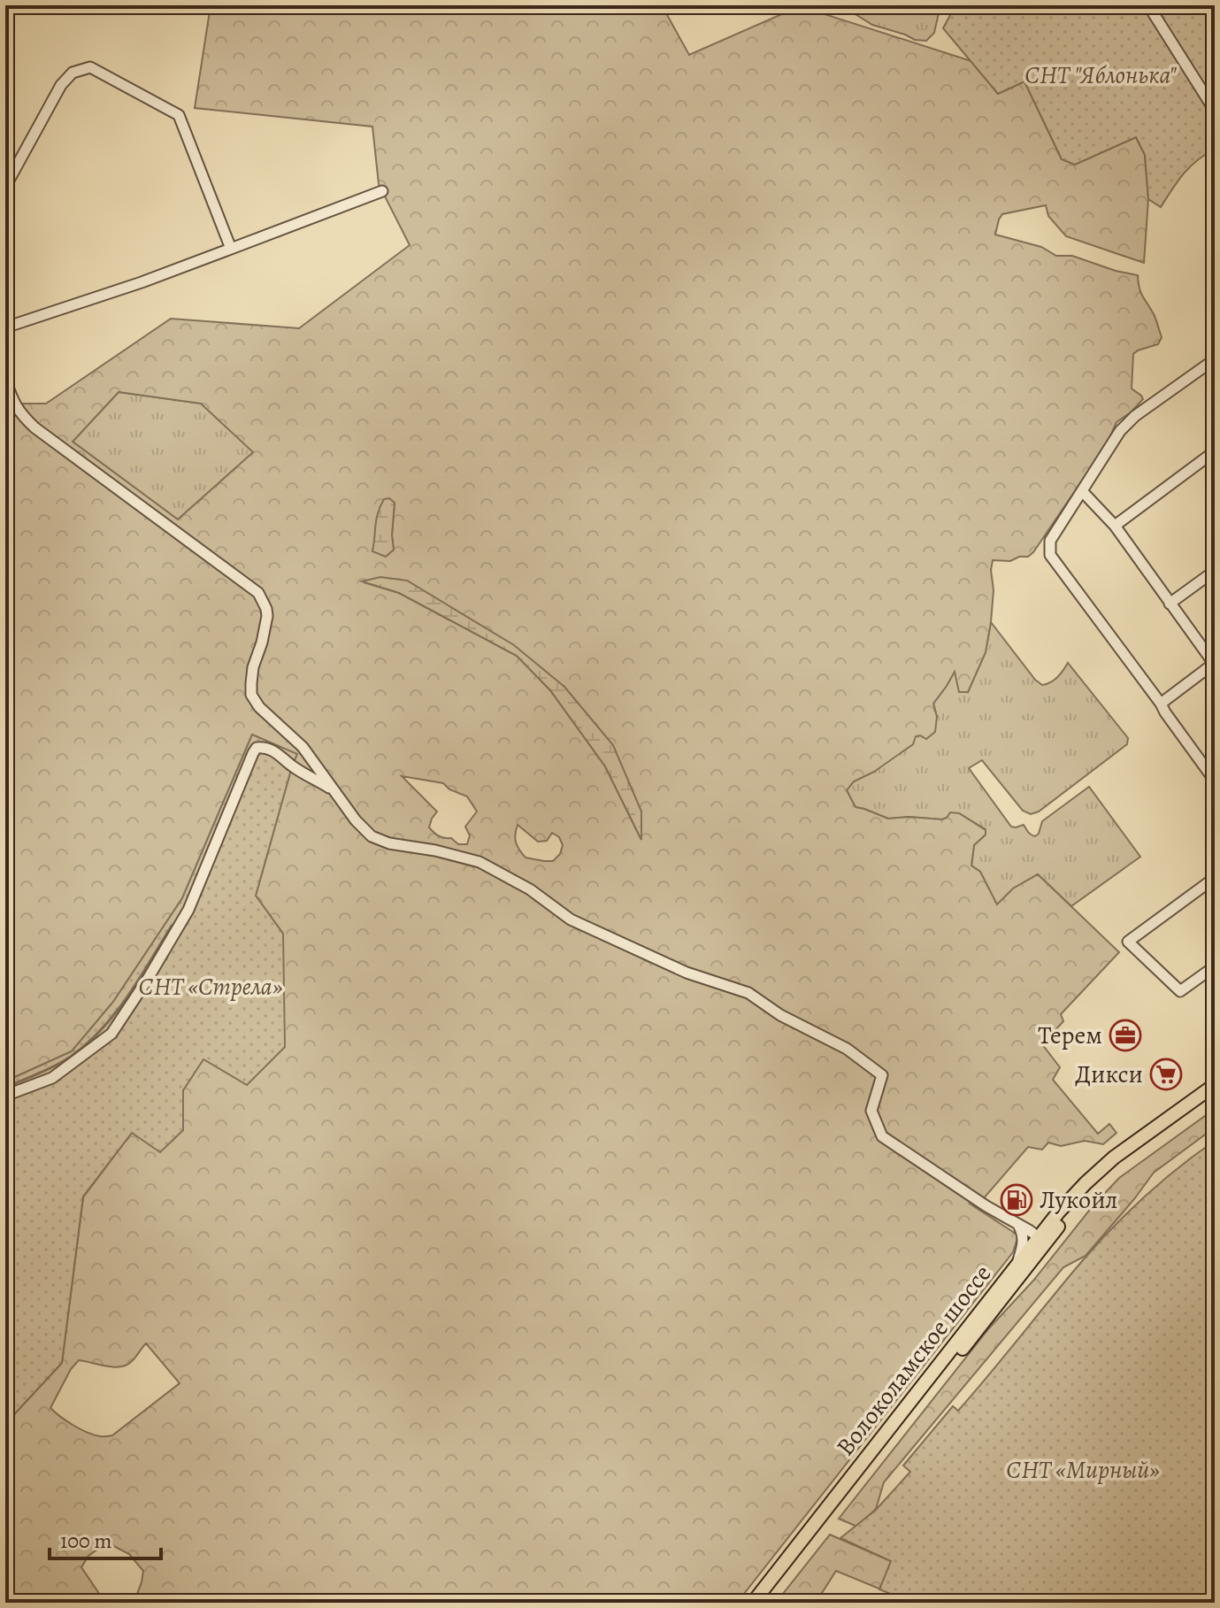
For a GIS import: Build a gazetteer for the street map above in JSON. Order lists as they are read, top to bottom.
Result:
{
  "streets": {
    "main road": ["Волоколамское шоссе"]
  },
  "parks": ["СНТ \"Яблонька\"", "СНТ «Стрела»", "СНТ «Мирный»"],
  "places": {
    "office": ["Терем"],
    "supermarket": ["Дикси"],
    "fuel station": ["Лукойл"]
  },
  "scale_bar": "100 m"
}
